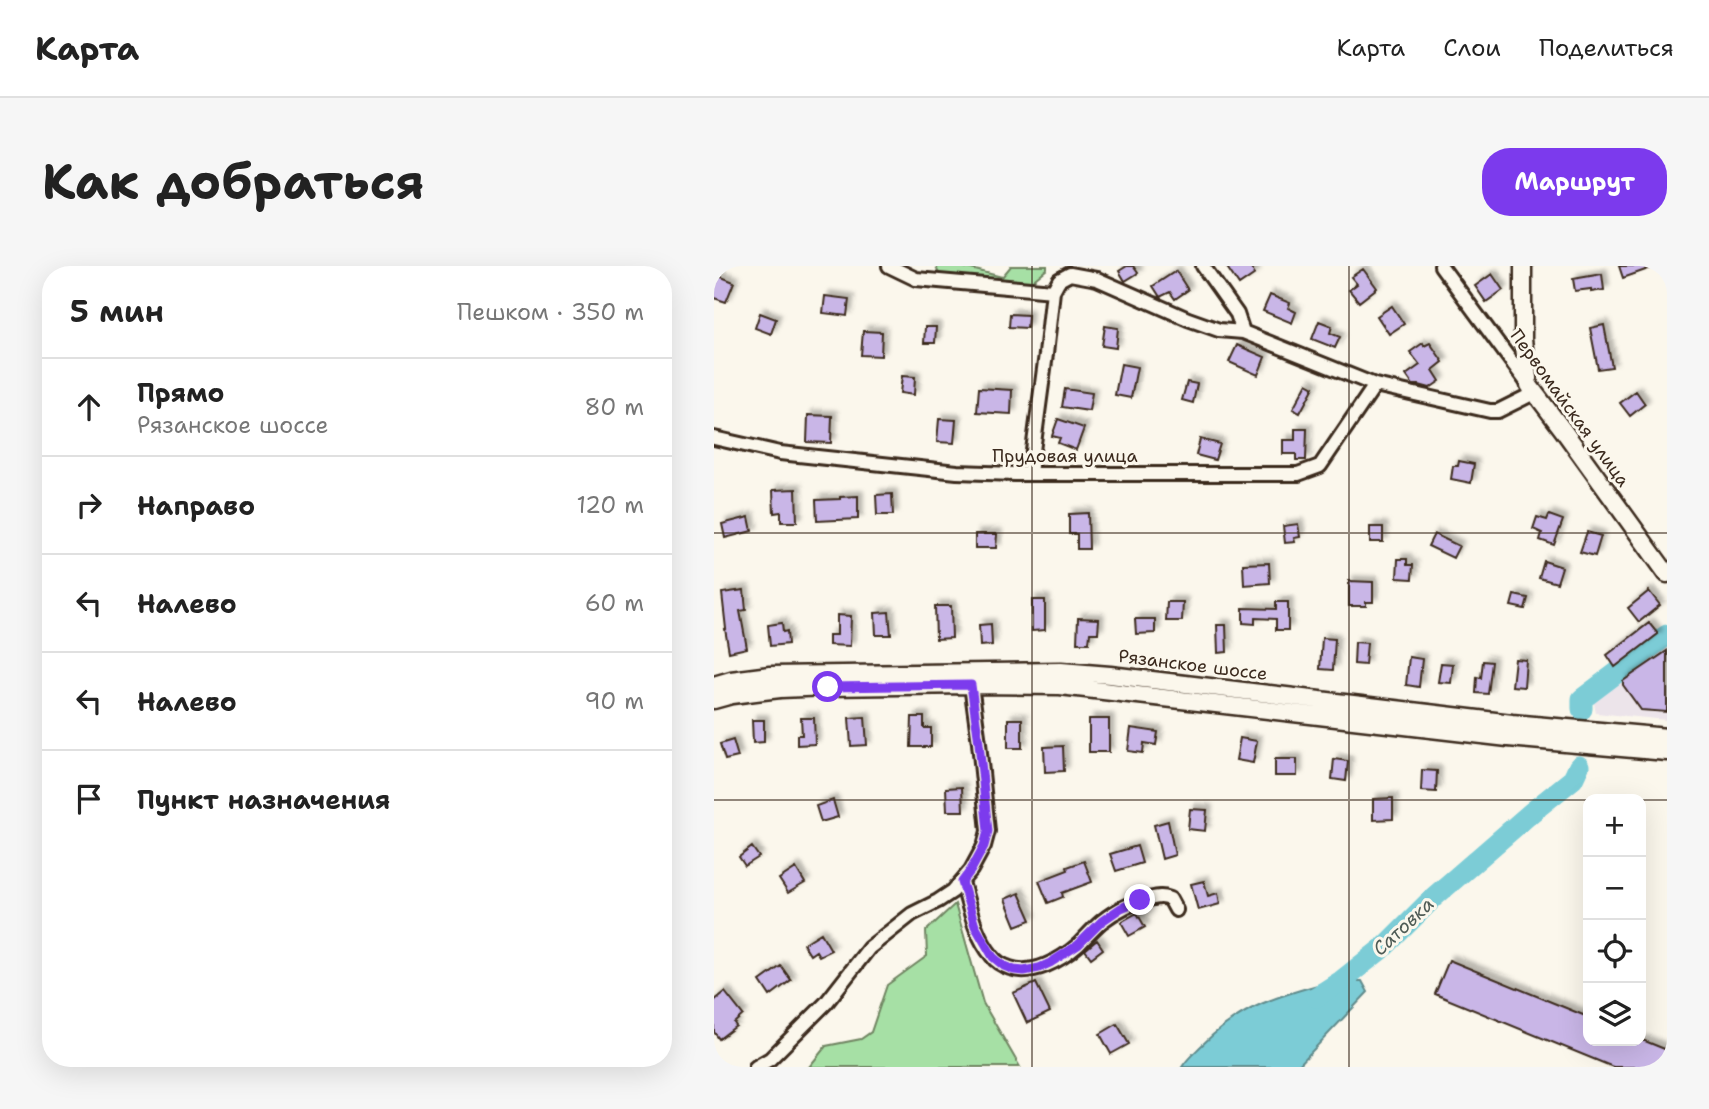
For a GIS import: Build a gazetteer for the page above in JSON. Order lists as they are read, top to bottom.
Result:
{
  "streets": {
    "main road": ["Первомайская улица", "Рязанское шоссе"],
    "street": ["Прудовая улица"]
  },
  "water": ["Сатовка"],
  "page": {
    "header": "Карта",
    "nav": ["Карта", "Слои", "Поделиться"],
    "buttons": "Маршрут",
    "title": "Как добраться",
    "heading": ["5 мин", "Пешком · 350 m"],
    "list": [
      ["Прямо", "Рязанское шоссе", "80 m"],
      ["Направо", "120 m"],
      ["Налево", "60 m"],
      ["Налево", "90 m"],
      "Пункт назначения"
    ],
    "map_buttons": ["+", "−"]
  }
}
